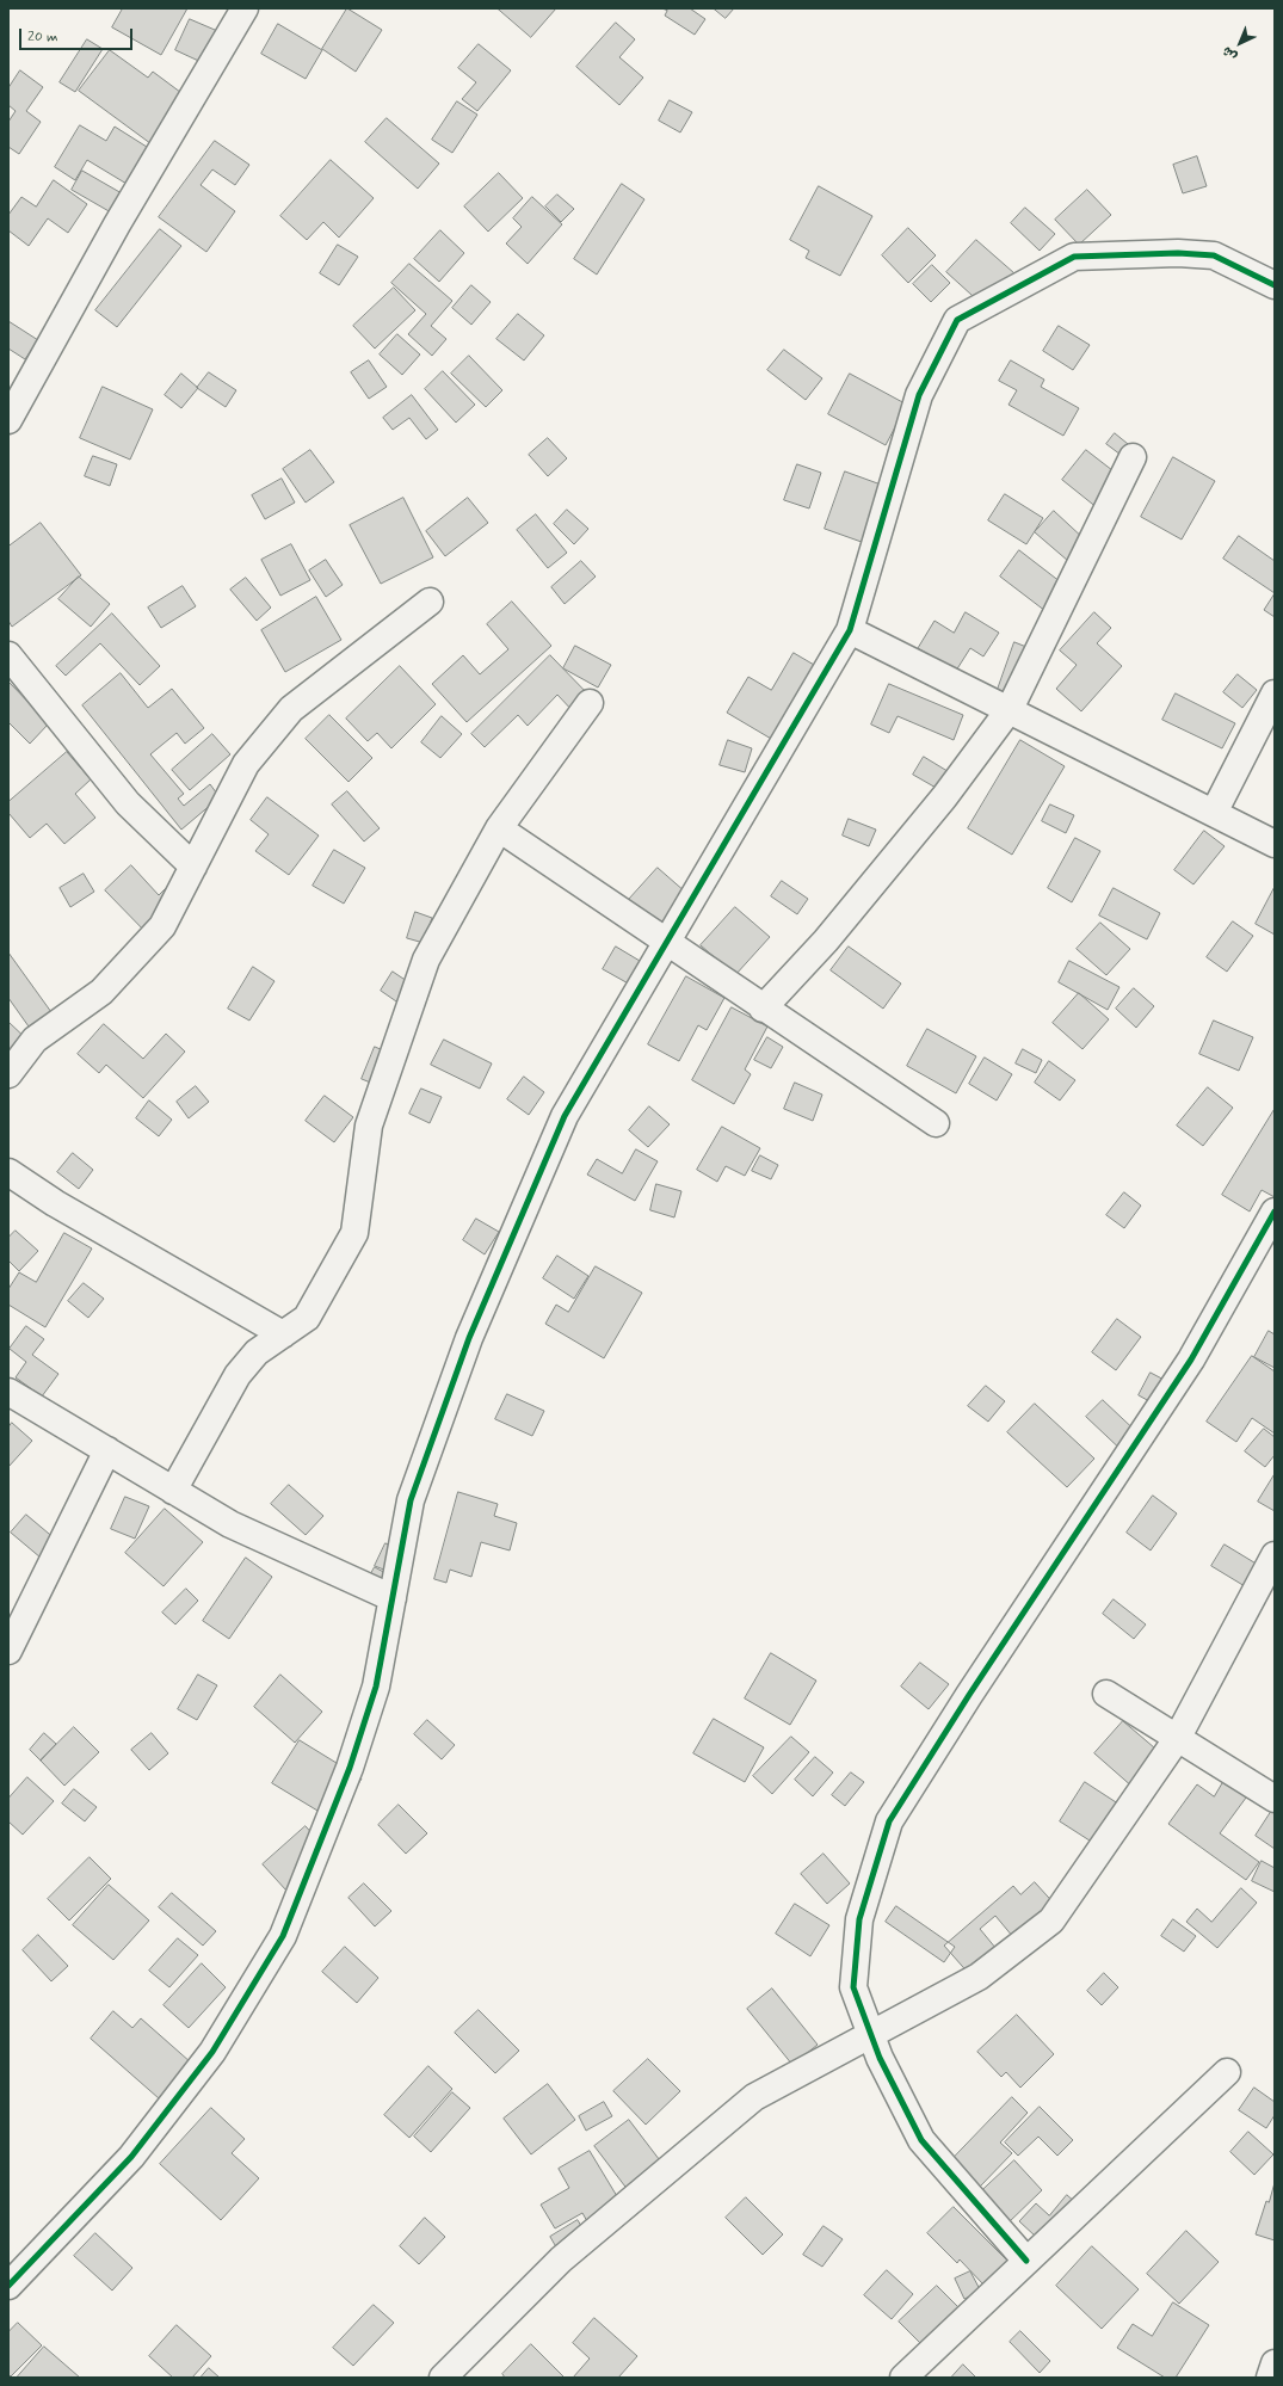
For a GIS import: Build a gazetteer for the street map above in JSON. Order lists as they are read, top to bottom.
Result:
{
  "scale_bar": "20 m",
  "north": "bottom left"
}
